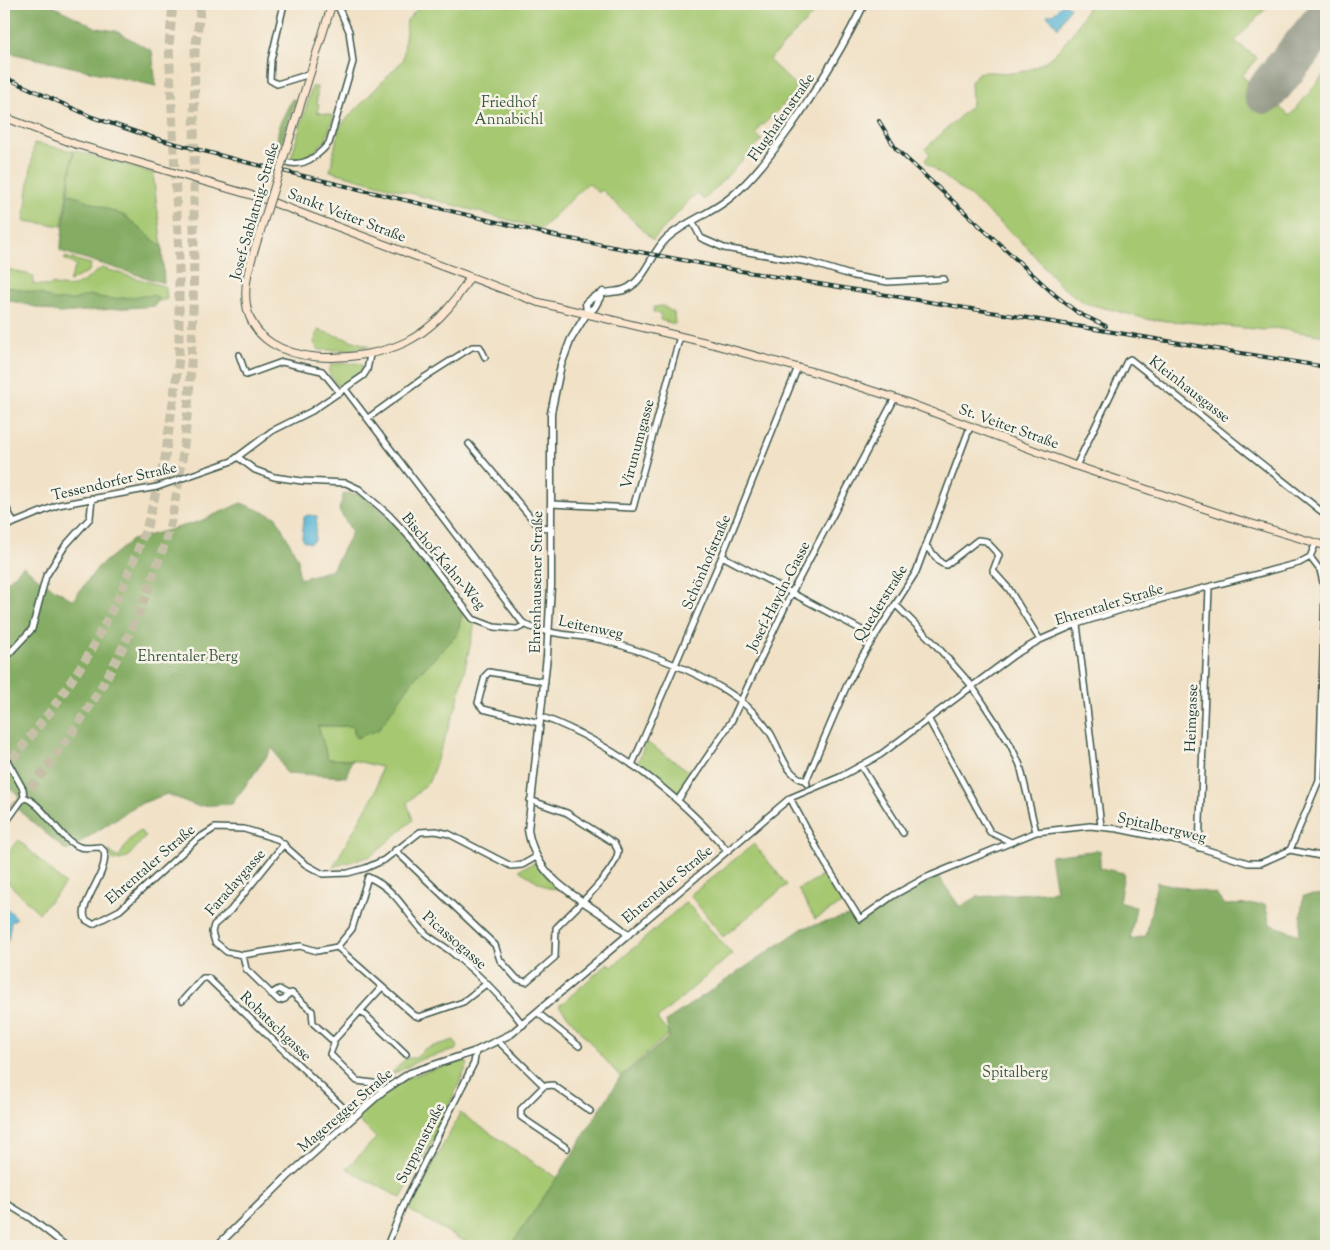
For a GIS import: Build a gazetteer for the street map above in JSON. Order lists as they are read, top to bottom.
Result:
{
  "streets": {
    "main road": ["Josef-Sablatnig-Straße", "Sankt Veiter Straße", "St. Veiter Straße"],
    "street": [
      "Flughafenstraße",
      "Kleinhausgasse",
      "Virunumgasse",
      "Tessendorfer Straße",
      "Bischof-Kahn-Weg",
      "Schönhofstraße",
      "Ehrenhausener Straße",
      "Josef-Haydn-Gasse",
      "Quederstraße",
      "Ehrentaler Straße",
      "Leitenweg",
      "Heimgasse",
      "Spitalbergweg",
      "Faradaygasse",
      "Picassogasse",
      "Robatschgasse",
      "Mageregger Straße",
      "Suppanstraße"
    ]
  },
  "crossings": [
    ["Flughafenstraße", "Sankt Veiter Straße"],
    ["Flughafenstraße", "Ehrenhausener Straße"],
    ["Josef-Sablatnig-Straße", "Sankt Veiter Straße"],
    ["Josef-Sablatnig-Straße", "Tessendorfer Straße"],
    ["Sankt Veiter Straße", "St. Veiter Straße"],
    ["Sankt Veiter Straße", "Virunumgasse"],
    ["Sankt Veiter Straße", "Ehrenhausener Straße"],
    ["Kleinhausgasse", "St. Veiter Straße"],
    ["St. Veiter Straße", "Virunumgasse"],
    ["St. Veiter Straße", "Schönhofstraße"],
    ["St. Veiter Straße", "Josef-Haydn-Gasse"],
    ["St. Veiter Straße", "Quederstraße"],
    ["Virunumgasse", "Ehrenhausener Straße"],
    ["Tessendorfer Straße", "Bischof-Kahn-Weg"],
    ["Bischof-Kahn-Weg", "Leitenweg"],
    ["Schönhofstraße", "Leitenweg"],
    ["Ehrenhausener Straße", "Ehrentaler Straße"],
    ["Ehrenhausener Straße", "Leitenweg"],
    ["Josef-Haydn-Gasse", "Leitenweg"],
    ["Quederstraße", "Leitenweg"],
    ["Ehrentaler Straße", "Heimgasse"],
    ["Ehrentaler Straße", "Spitalbergweg"],
    ["Ehrentaler Straße", "Faradaygasse"],
    ["Ehrentaler Straße", "Mageregger Straße"],
    ["Heimgasse", "Spitalbergweg"],
    ["Picassogasse", "Mageregger Straße"],
    ["Robatschgasse", "Mageregger Straße"],
    ["Mageregger Straße", "Suppanstraße"]
  ],
  "parks": ["Friedhof Annabichl", "Ehrentaler Berg", "Spitalberg"]
}
